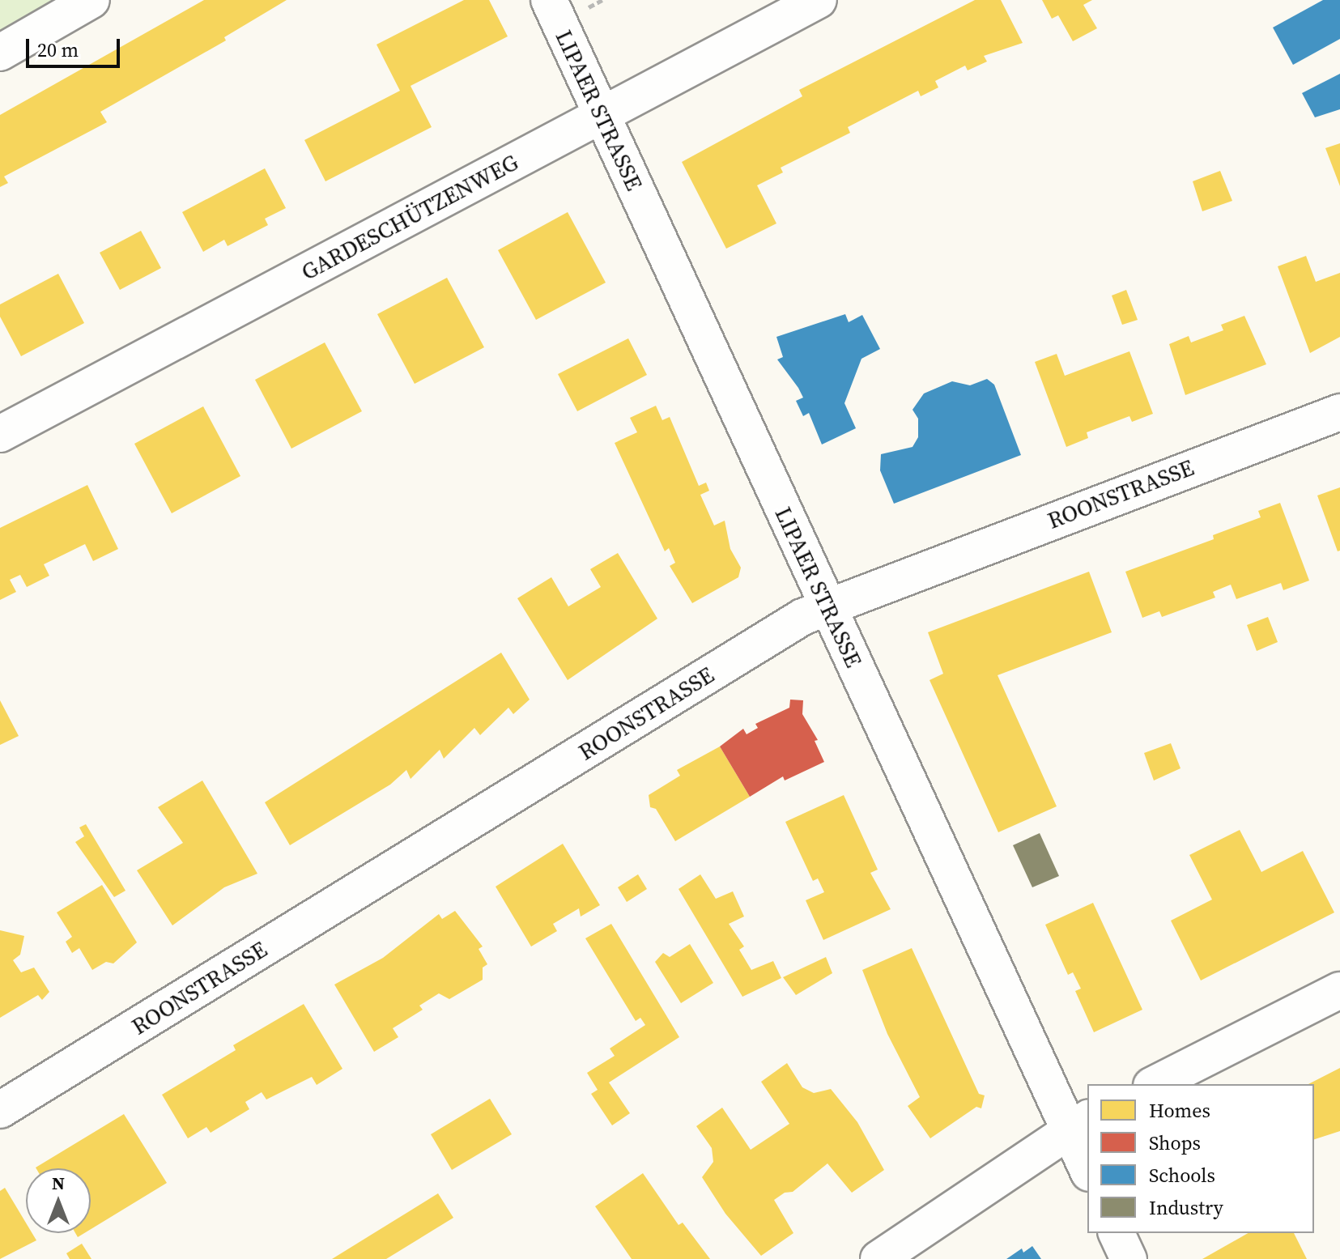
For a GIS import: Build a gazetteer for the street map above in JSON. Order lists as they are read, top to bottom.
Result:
{
  "streets": {
    "street": ["LIPAER STRASSE", "GARDESCHÜTZENWEG", "ROONSTRASSE"]
  },
  "crossings": [
    ["LIPAER STRASSE", "GARDESCHÜTZENWEG"],
    ["LIPAER STRASSE", "ROONSTRASSE"]
  ],
  "legend": [
    "Homes",
    "Shops",
    "Schools",
    "Industry"
  ],
  "scale_bar": "20 m",
  "north": "top"
}
